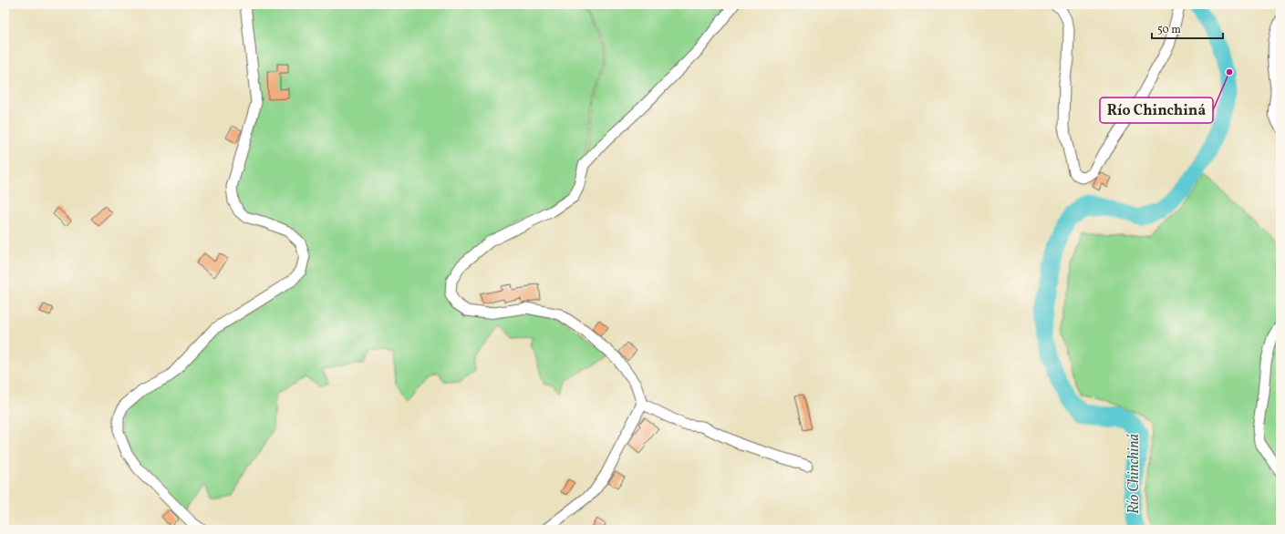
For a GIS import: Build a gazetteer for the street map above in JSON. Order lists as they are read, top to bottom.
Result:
{
  "water": ["Río Chinchiná"],
  "places": ["Río Chinchiná"],
  "scale_bar": "50 m"
}
